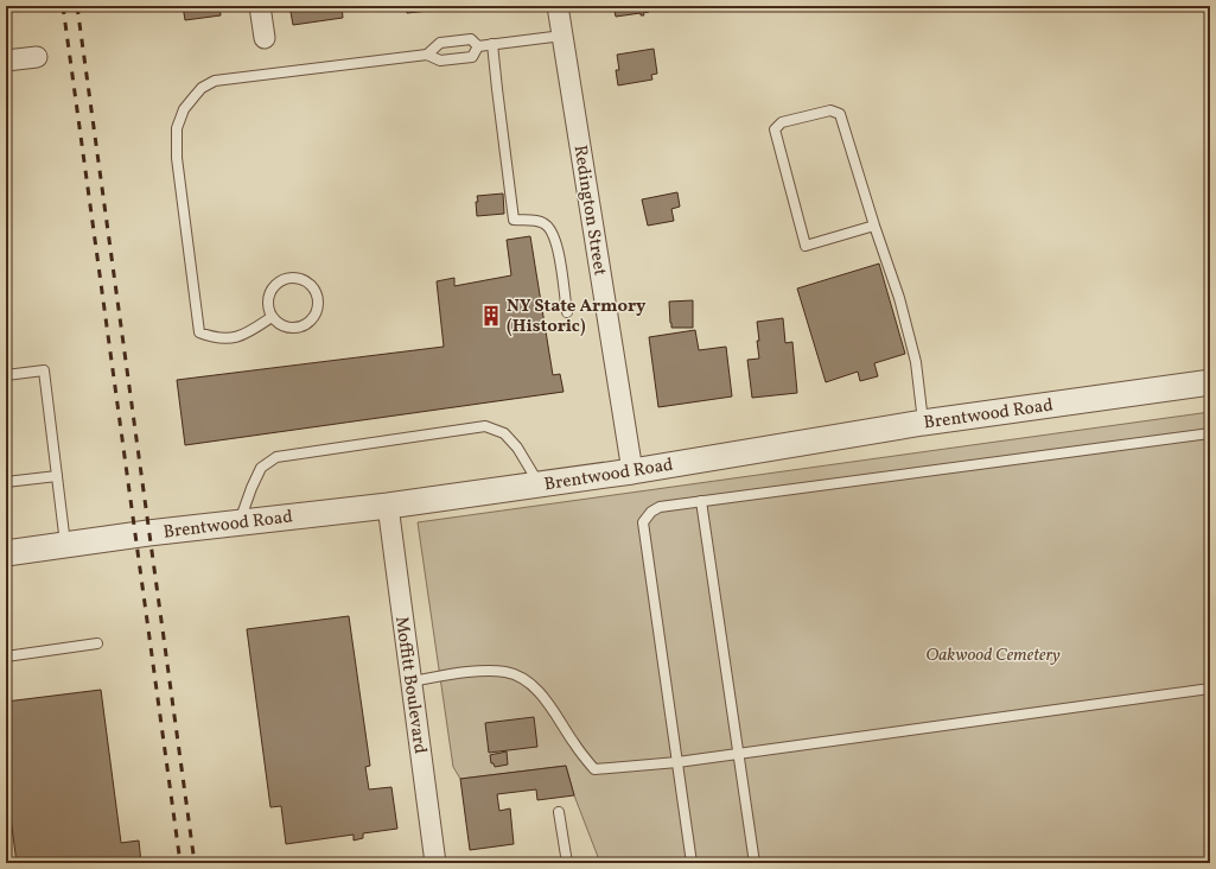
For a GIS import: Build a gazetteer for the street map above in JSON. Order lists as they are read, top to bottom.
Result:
{
  "streets": {
    "street": ["Redington Street", "Brentwood Road", "Moffitt Boulevard"]
  },
  "crossings": [
    ["Redington Street", "Brentwood Road"],
    ["Brentwood Road", "Moffitt Boulevard"]
  ],
  "parks": ["Oakwood Cemetery"],
  "places": {
    "building": ["NY State Armory (Historic)"]
  }
}
